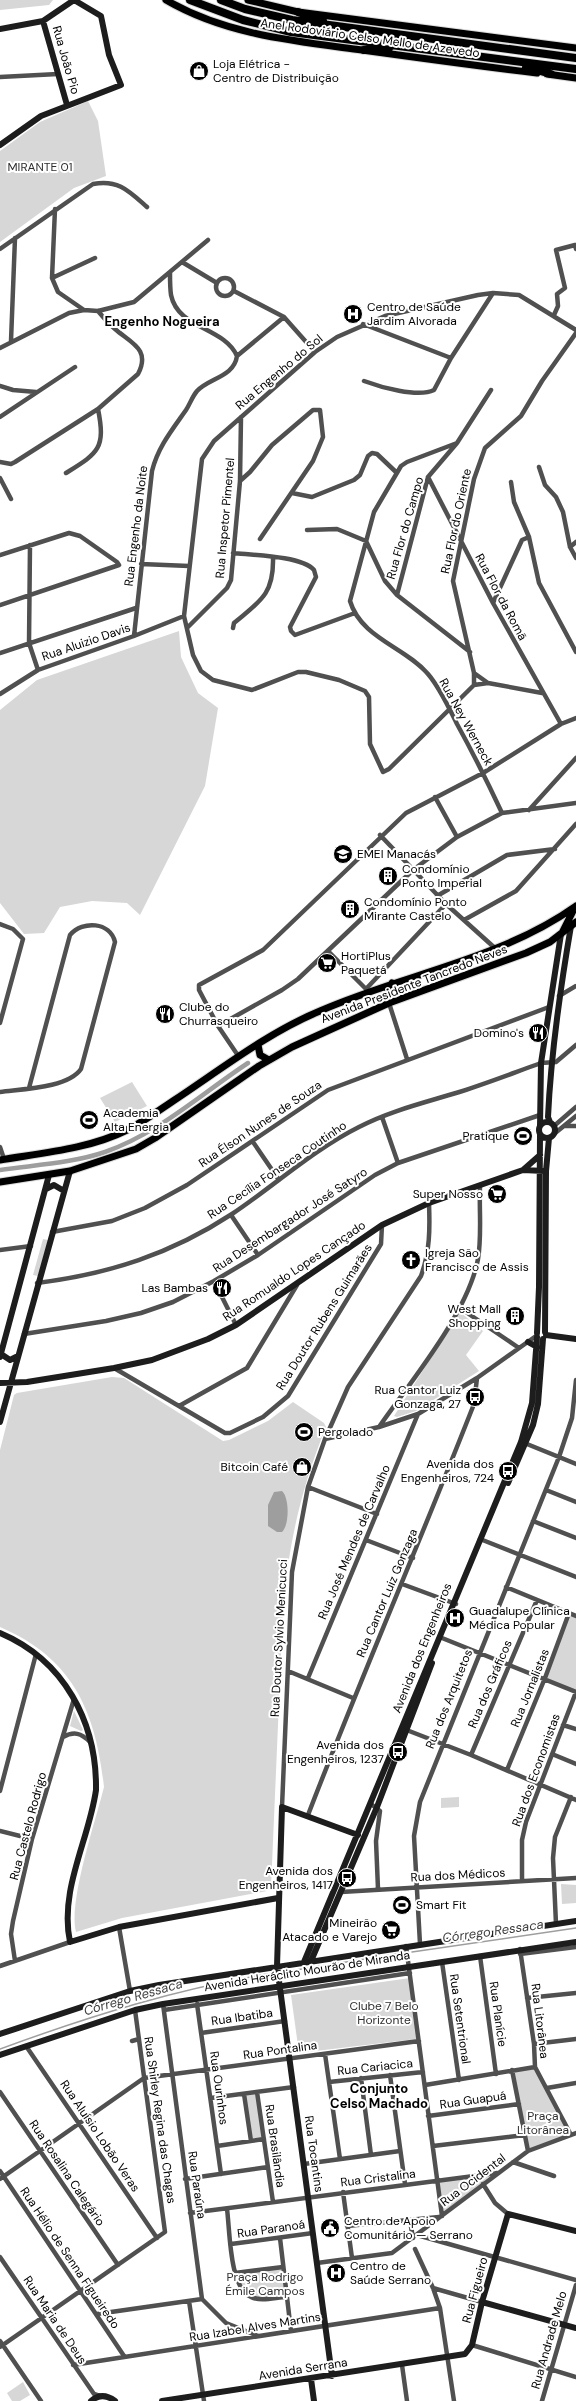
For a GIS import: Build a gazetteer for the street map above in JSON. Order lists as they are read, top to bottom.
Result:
{
  "streets": {
    "highway": ["Anel Rodoviário Celso Mello de Azevedo"],
    "main road": ["Avenida Presidente Tancredo Neves"],
    "street": [
      "Rua João Pio",
      "Rua Engenho do Sol",
      "Rua Inspetor Pimentel",
      "Rua Flor do Oriente",
      "Rua Engenho da Noite",
      "Rua Flor do Campo",
      "Rua Flor da Romã",
      "Rua Aluizio Davis",
      "Rua Ney Werneck",
      "Rua Élson Nunes de Souza",
      "Rua Cecília Fonseca Coutinho",
      "Rua Desembargador José Satyro",
      "Rua Romualdo Lopes Cançado",
      "Rua Doutor Rubens Guimarães",
      "Rua José Mendes de Carvalho",
      "Rua Cantor Luiz Gonzaga",
      "Rua Doutor Sylvio Menicucci",
      "Avenida dos Engenheiros",
      "Rua dos Gráficos",
      "Rua Jornalistas",
      "Rua dos Arquitetos",
      "Rua dos Economistas",
      "Rua Castelo Rodrigo",
      "Rua dos Médicos",
      "Avenida Heráclito Mourão de Miranda",
      "Rua Planície",
      "Rua Ibatiba",
      "Rua Setentrional",
      "Rua Litorânea",
      "Rua Pontalina",
      "Rua Cariacica",
      "Rua Ourinhos",
      "Rua Guapuá",
      "Rua Shirley Regina das Chagas",
      "Rua Aluísio Lobão Veras",
      "Rua Brasilândia",
      "Rua Tocantins",
      "Rua Rosalina Calegário",
      "Rua Cristalina",
      "Rua Ocidental",
      "Rua Paraúna",
      "Rua Paranoá",
      "Rua Hélio de Senna Figueiredo",
      "Rua Figueiro",
      "Rua Maria de Deus",
      "Rua Izabel Alves Martins",
      "Rua Andrade Melo",
      "Avenida Serrana"
    ]
  },
  "crossings": [
    ["Rua Engenho do Sol", "Rua Inspetor Pimentel"],
    ["Rua Engenho do Sol", "Rua Flor do Oriente"],
    ["Rua Engenho do Sol", "Rua Aluizio Davis"],
    ["Rua Flor do Oriente", "Rua Flor da Romã"],
    ["Rua Engenho da Noite", "Rua Aluizio Davis"],
    ["Rua Flor do Campo", "Rua Flor da Romã"],
    ["Rua Romualdo Lopes Cançado", "Rua Doutor Rubens Guimarães"],
    ["Rua Romualdo Lopes Cançado", "Rua Doutor Sylvio Menicucci"],
    ["Rua Romualdo Lopes Cançado", "Avenida dos Engenheiros"],
    ["Rua Doutor Sylvio Menicucci", "Avenida Heráclito Mourão de Miranda"],
    ["Rua Doutor Sylvio Menicucci", "Rua Tocantins"],
    ["Avenida dos Engenheiros", "Rua dos Médicos"],
    ["Avenida dos Engenheiros", "Avenida Heráclito Mourão de Miranda"],
    ["Rua dos Arquitetos", "Rua dos Médicos"],
    ["Rua dos Arquitetos", "Avenida Heráclito Mourão de Miranda"],
    ["Rua dos Economistas", "Rua dos Médicos"],
    ["Avenida Heráclito Mourão de Miranda", "Rua Planície"],
    ["Avenida Heráclito Mourão de Miranda", "Rua Setentrional"],
    ["Avenida Heráclito Mourão de Miranda", "Rua Litorânea"],
    ["Avenida Heráclito Mourão de Miranda", "Rua Shirley Regina das Chagas"],
    ["Avenida Heráclito Mourão de Miranda", "Rua Aluísio Lobão Veras"],
    ["Avenida Heráclito Mourão de Miranda", "Rua Tocantins"],
    ["Avenida Heráclito Mourão de Miranda", "Rua Paraúna"],
    ["Rua Ibatiba", "Rua Ourinhos"],
    ["Rua Ibatiba", "Rua Tocantins"],
    ["Rua Litorânea", "Rua Ocidental"],
    ["Rua Pontalina", "Rua Ourinhos"],
    ["Rua Pontalina", "Rua Shirley Regina das Chagas"],
    ["Rua Pontalina", "Rua Tocantins"],
    ["Rua Pontalina", "Rua Paraúna"],
    ["Rua Shirley Regina das Chagas", "Rua Aluísio Lobão Veras"],
    ["Rua Brasilândia", "Rua Cristalina"],
    ["Rua Tocantins", "Rua Cristalina"],
    ["Rua Tocantins", "Rua Ocidental"],
    ["Rua Tocantins", "Rua Paranoá"],
    ["Rua Tocantins", "Rua Izabel Alves Martins"],
    ["Rua Tocantins", "Avenida Serrana"],
    ["Rua Cristalina", "Rua Ocidental"],
    ["Rua Cristalina", "Rua Paraúna"],
    ["Rua Hélio de Senna Figueiredo", "Rua Izabel Alves Martins"],
    ["Rua Maria de Deus", "Rua Izabel Alves Martins"]
  ],
  "districts": ["Engenho Nogueira", "Conjunto Celso Machado"],
  "water": ["Córrego Ressaca"],
  "parks": [
    "MIRANTE 01",
    "Clube 7 Belo Horizonte",
    "Praça Litorânea",
    "Praça Rodrigo Émile Campos"
  ],
  "places": {
    "shop": ["Loja Elétrica - Centro de Distribuição", "Bitcoin Café"],
    "hospital": ["Centro de Saúde Jardim Alvorada", "Guadalupe Clínica Médica Popular", "Centro de Saúde Serrano"],
    "school or university": ["EMEI Manacás"],
    "building": ["Condomínio Ponto Imperial", "Condomínio Ponto Mirante Castelo", "West Mall Shopping"],
    "supermarket": ["HortiPlus Paquetá", "Super Nosso", "Mineirão Atacado e Varejo"],
    "restaurant": ["Clube do Churrasqueiro", "Domino's", "Las Bambas"],
    "sports": [
      "Academia Alta Energia",
      "Pratique",
      "Pergolado",
      "Smart Fit"
    ],
    "church": ["Igreja São Francisco de Assis"],
    "bus stop": [
      "Rua Cantor Luiz Gonzaga, 27",
      "Avenida dos Engenheiros, 724",
      "Avenida dos Engenheiros, 1237",
      "Avenida dos Engenheiros, 1417"
    ],
    "public building": ["Centro de Apoio Comunitário — Serrano"]
  }
}
